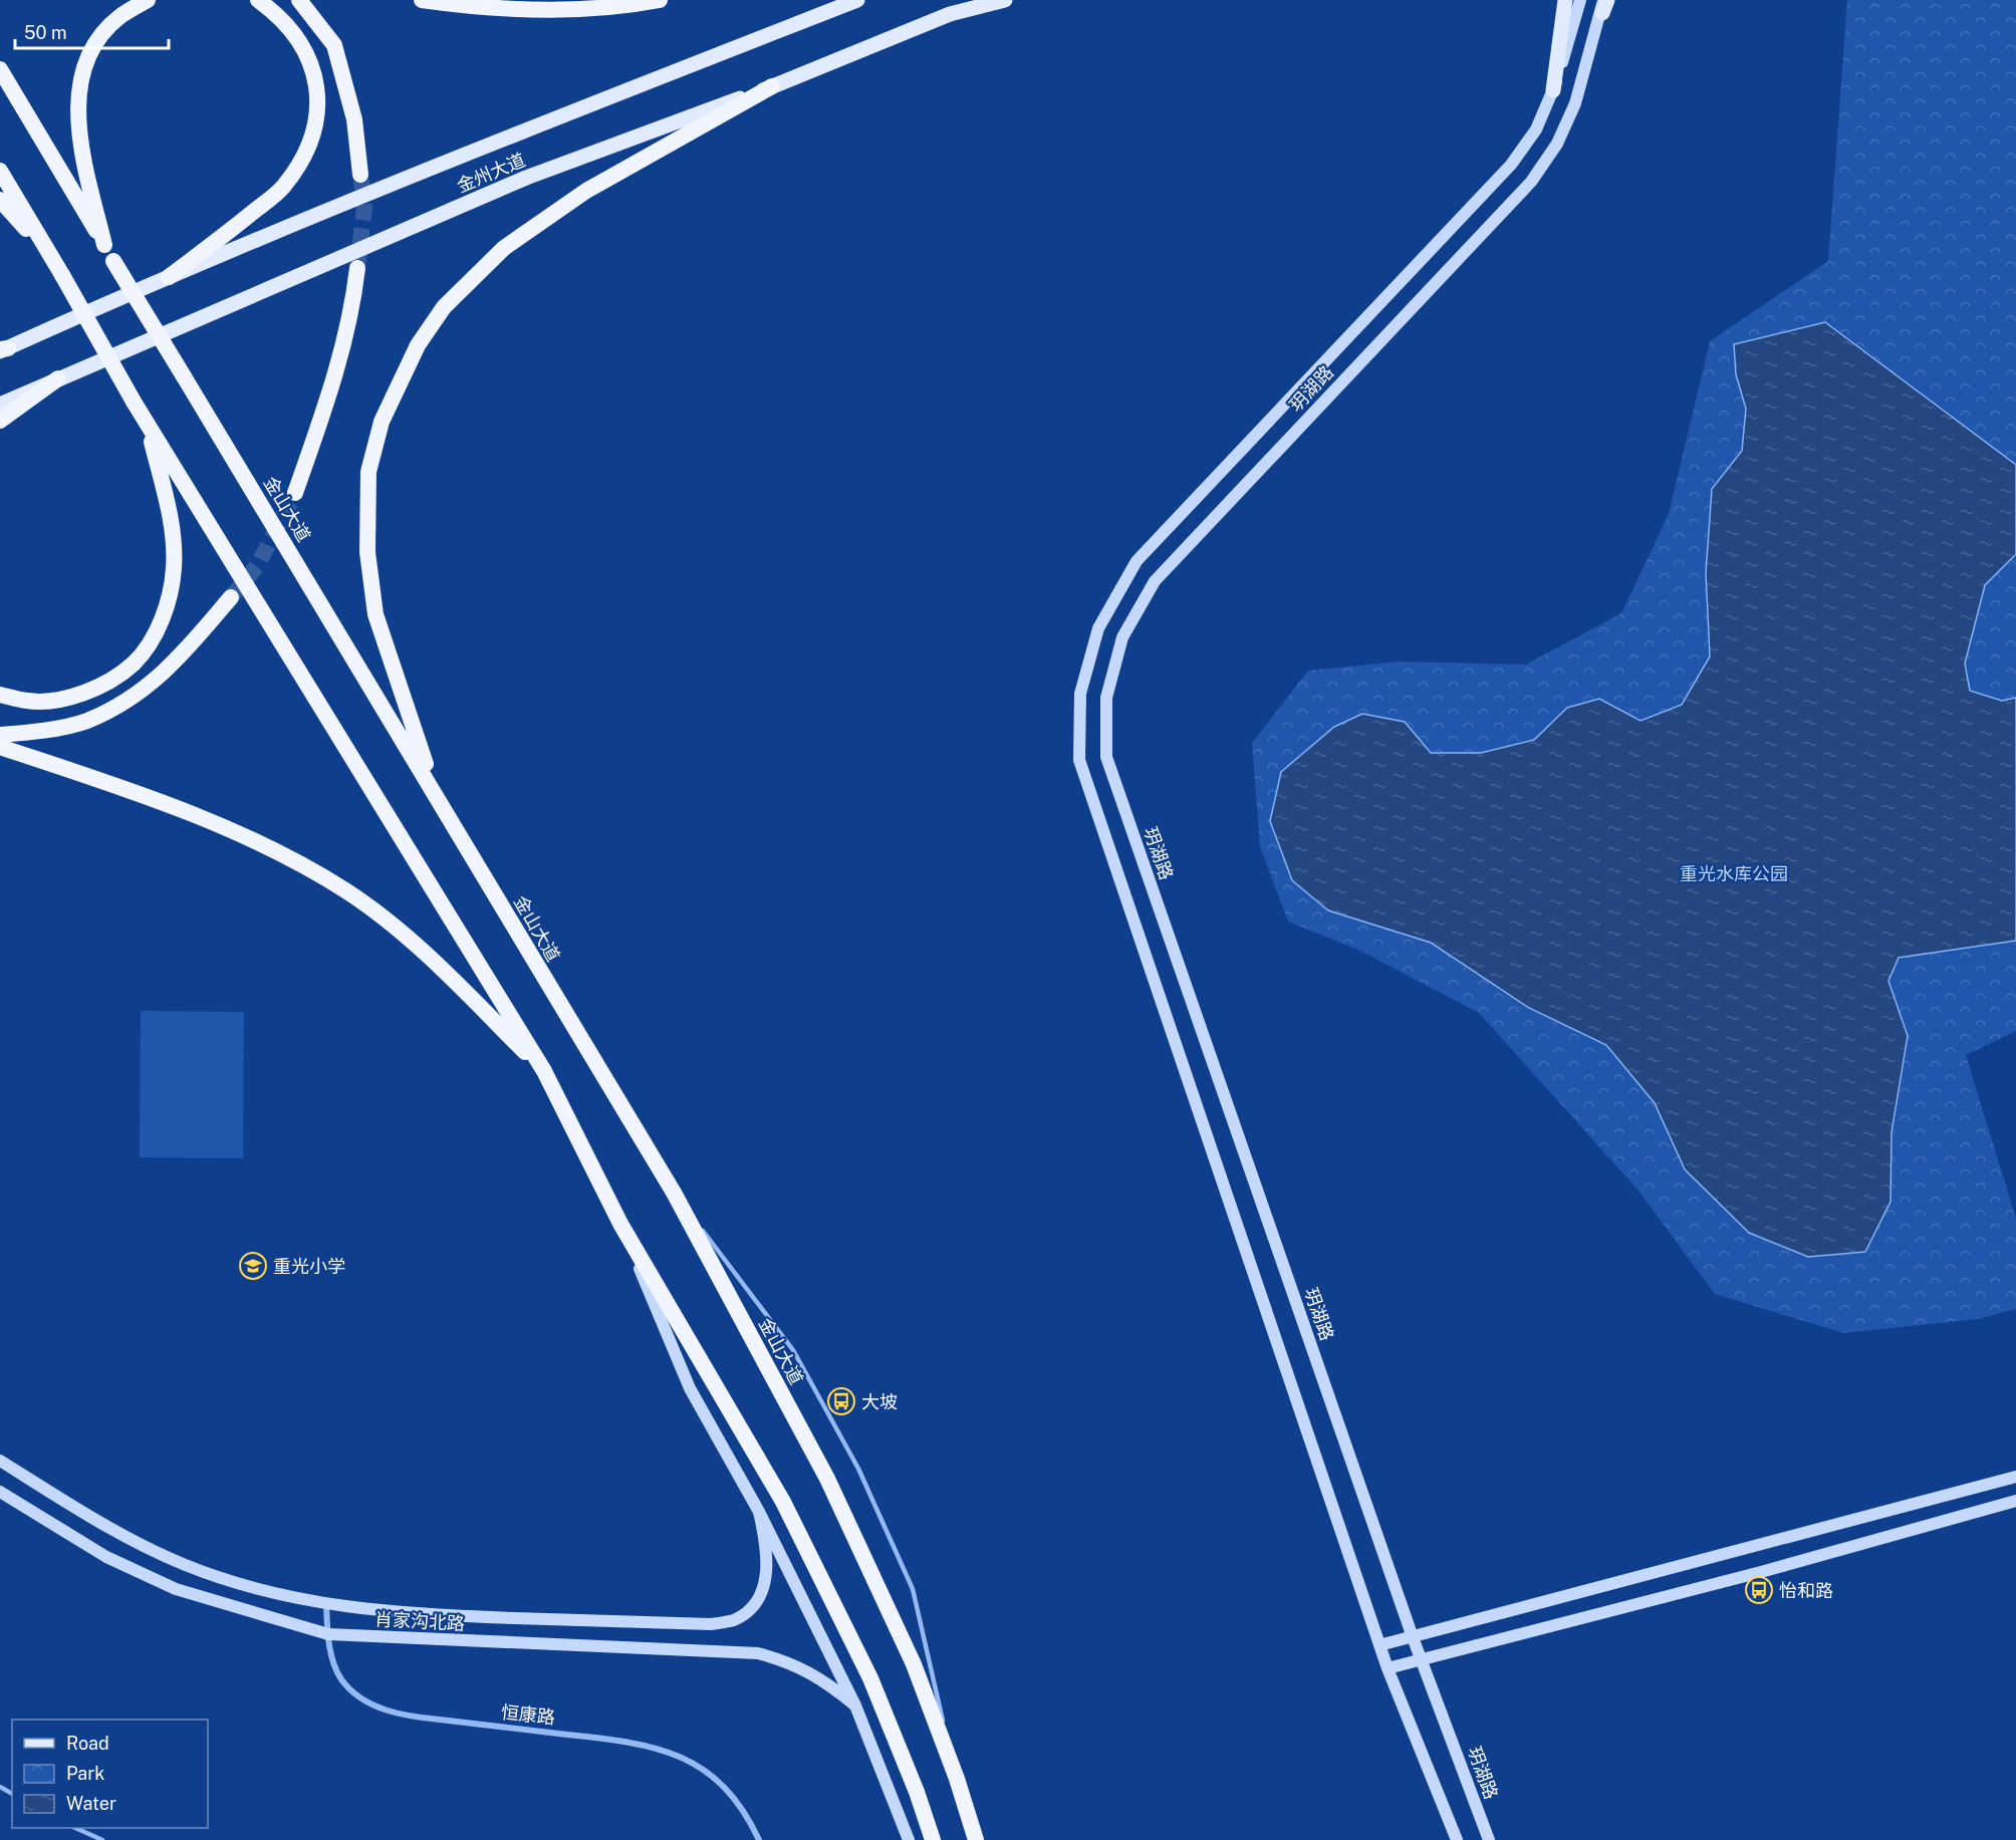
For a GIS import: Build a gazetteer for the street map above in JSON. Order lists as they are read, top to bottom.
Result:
{
  "streets": {
    "highway": ["金山大道"],
    "main road": ["金州大道", "玥湖路", "肖家沟北路"],
    "street": ["恒康路"]
  },
  "crossings": [
    ["肖家沟北路", "恒康路"]
  ],
  "parks": ["重光水库公园"],
  "places": {
    "school or university": ["重光小学"],
    "bus stop": ["大坡", "怡和路"]
  },
  "legend": ["Road", "Park", "Water"],
  "scale_bar": "50 m"
}
